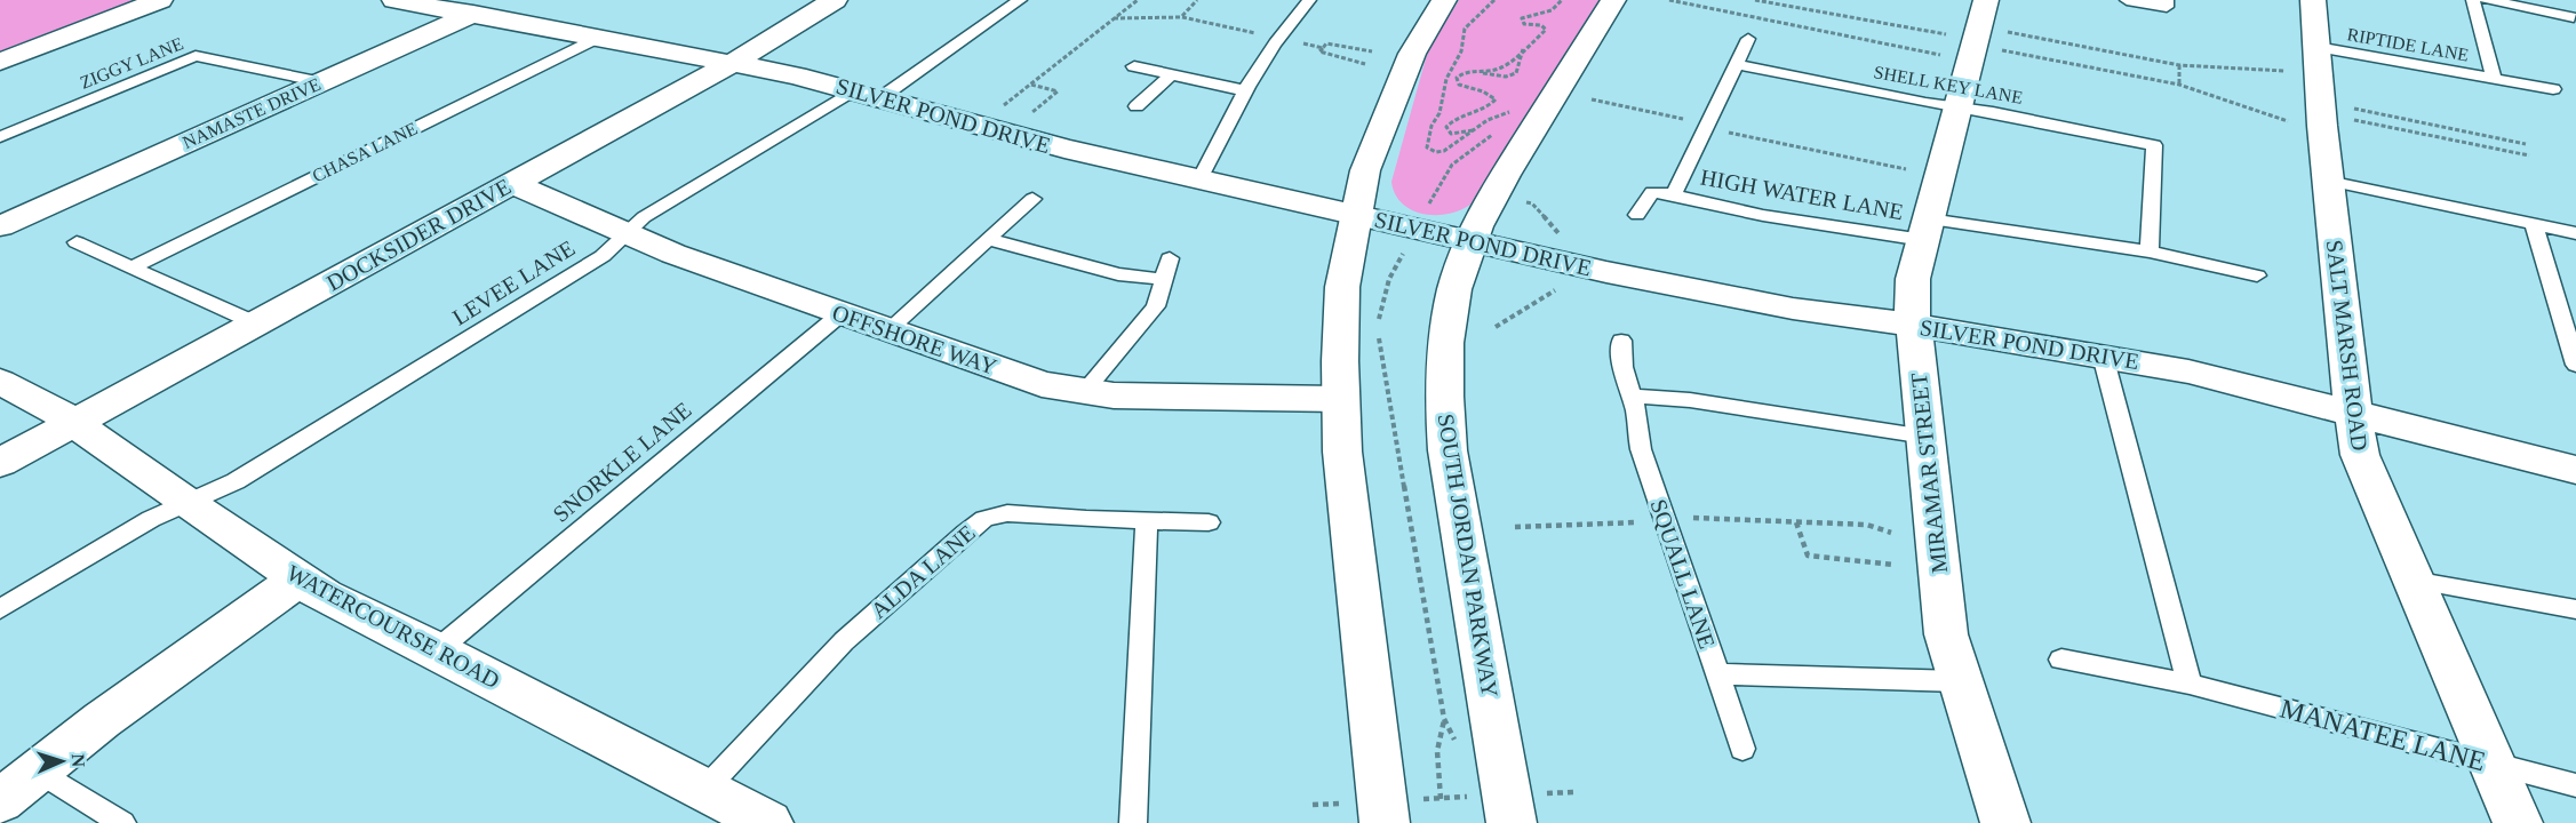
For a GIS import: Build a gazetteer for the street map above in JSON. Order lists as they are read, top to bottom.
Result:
{
  "streets": {
    "street": [
      "NAMASTE DRIVE",
      "SILVER POND DRIVE",
      "DOCKSIDER DRIVE",
      "OFFSHORE WAY",
      "SALT MARSH ROAD",
      "MIRAMAR STREET",
      "SOUTH JORDAN PARKWAY",
      "WATERCOURSE ROAD"
    ],
    "lane": [
      "RIPTIDE LANE",
      "ZIGGY LANE",
      "SHELL KEY LANE",
      "CHASA LANE",
      "HIGH WATER LANE",
      "LEVEE LANE",
      "SNORKLE LANE",
      "ALDA LANE",
      "SQUALL LANE",
      "MANATEE LANE"
    ]
  },
  "crossings": [
    ["RIPTIDE LANE", "SALT MARSH ROAD"],
    ["ZIGGY LANE", "NAMASTE DRIVE"],
    ["SHELL KEY LANE", "HIGH WATER LANE"],
    ["SHELL KEY LANE", "MIRAMAR STREET"],
    ["NAMASTE DRIVE", "SILVER POND DRIVE"],
    ["SILVER POND DRIVE", "CHASA LANE"],
    ["SILVER POND DRIVE", "DOCKSIDER DRIVE"],
    ["SILVER POND DRIVE", "LEVEE LANE"],
    ["SILVER POND DRIVE", "SALT MARSH ROAD"],
    ["SILVER POND DRIVE", "MIRAMAR STREET"],
    ["SILVER POND DRIVE", "SOUTH JORDAN PARKWAY"],
    ["HIGH WATER LANE", "MIRAMAR STREET"],
    ["DOCKSIDER DRIVE", "OFFSHORE WAY"],
    ["DOCKSIDER DRIVE", "WATERCOURSE ROAD"],
    ["LEVEE LANE", "OFFSHORE WAY"],
    ["LEVEE LANE", "WATERCOURSE ROAD"],
    ["OFFSHORE WAY", "SNORKLE LANE"],
    ["SALT MARSH ROAD", "MANATEE LANE"],
    ["SNORKLE LANE", "WATERCOURSE ROAD"],
    ["ALDA LANE", "WATERCOURSE ROAD"]
  ],
  "north": "right"
}
